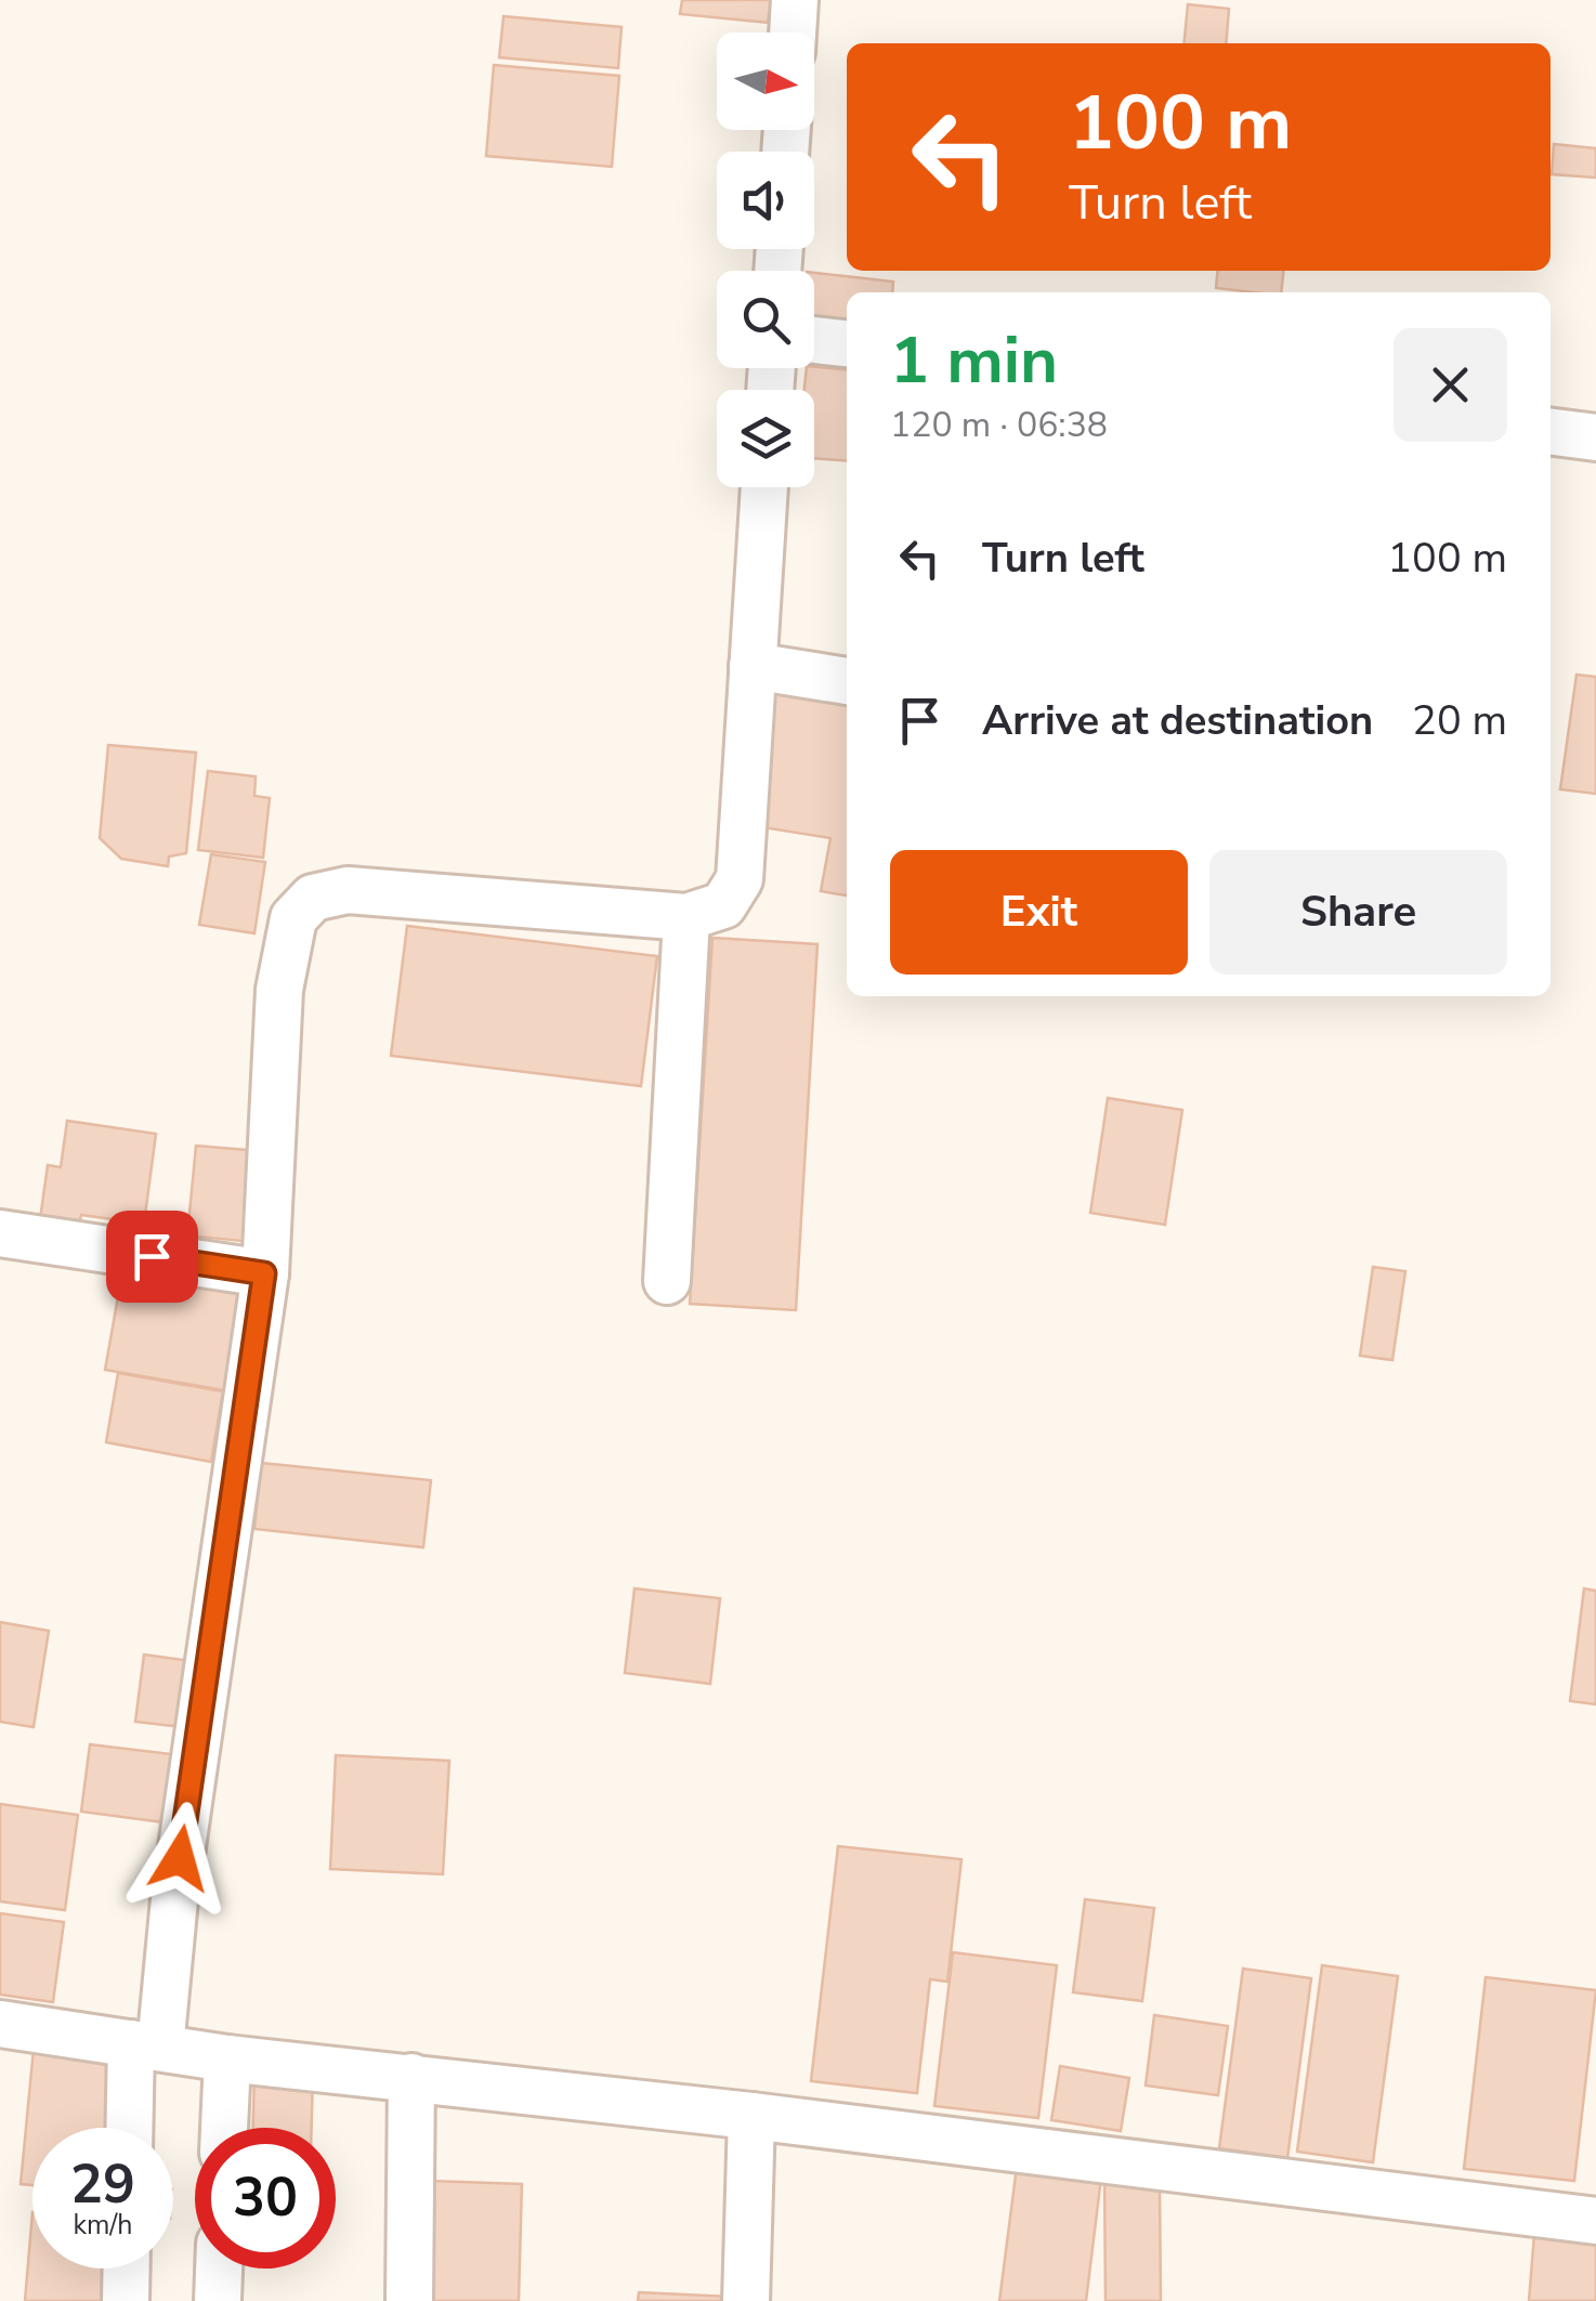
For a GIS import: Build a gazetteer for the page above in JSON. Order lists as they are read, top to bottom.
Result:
{
  "north": "right",
  "page": {
    "turn": ["100 m", "Turn left"],
    "heading": ["1 min", "120 m · 06:38"],
    "list": [
      {
        "name": "Turn left",
        "value": "100 m"
      },
      {
        "name": "Arrive at destination",
        "value": "20 m"
      }
    ],
    "buttons": ["Exit", "Share"],
    "speed": "29 km/h",
    "limit": "30"
  }
}
